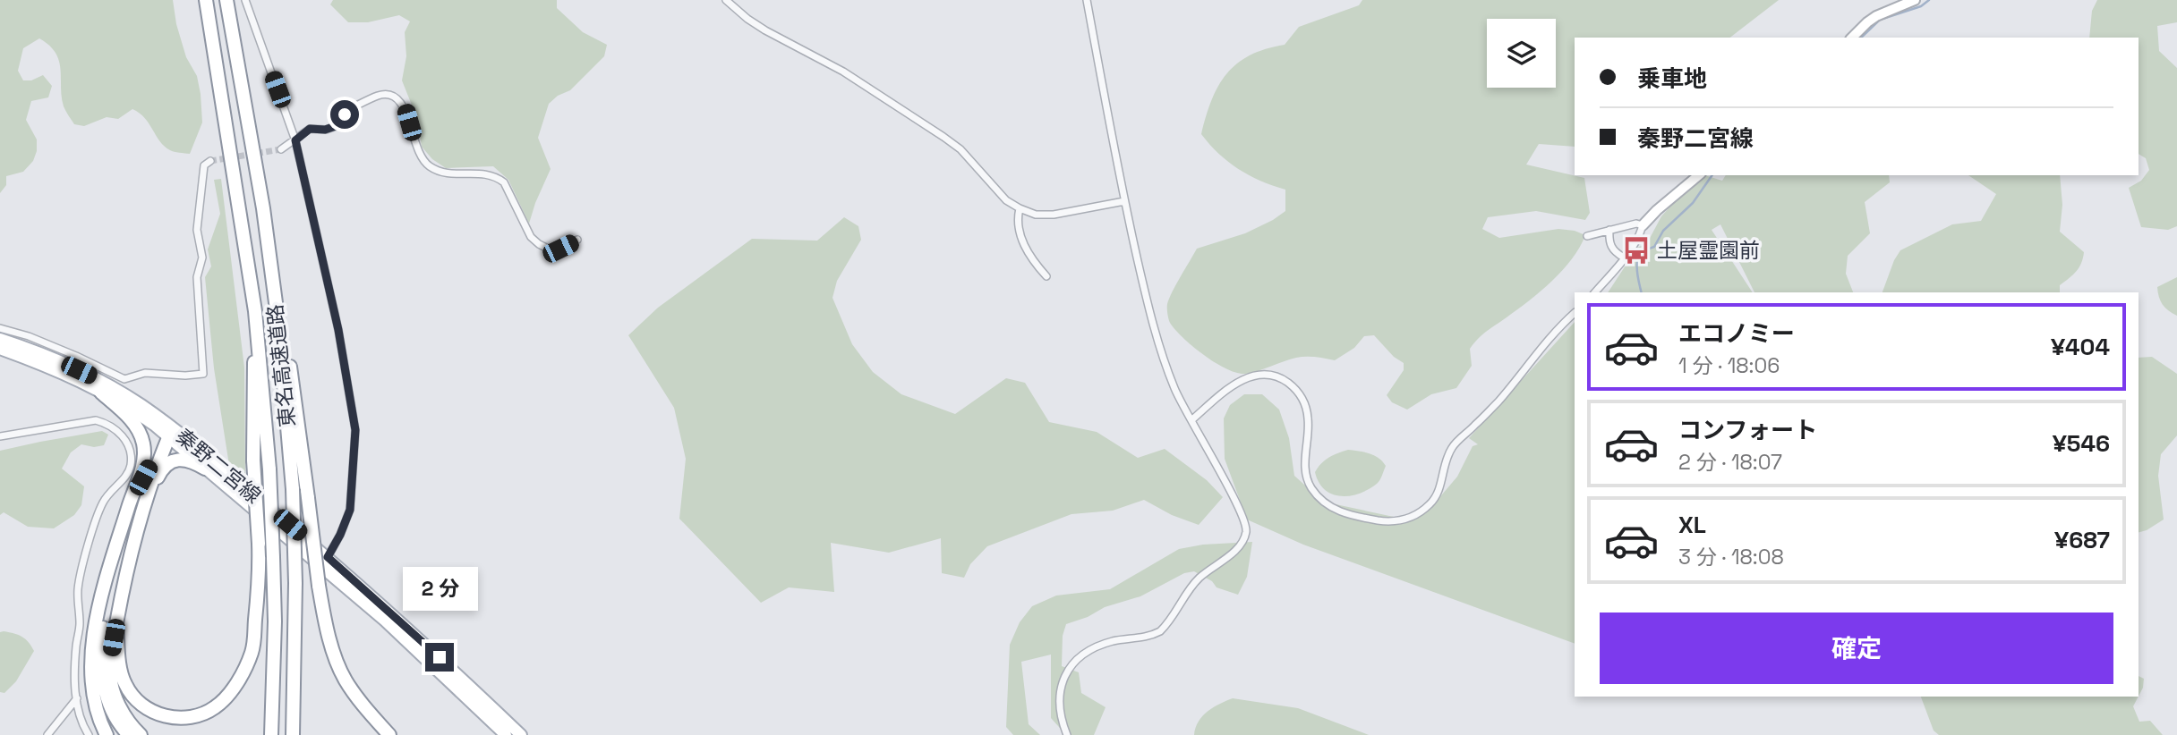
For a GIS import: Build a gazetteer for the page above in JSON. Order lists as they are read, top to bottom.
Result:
{
  "streets": {
    "highway": ["東名高速道路"],
    "main road": ["秦野二宮線"]
  },
  "places": {
    "bus stop": ["土屋霊園前"]
  },
  "page": {
    "banner": ["乗車地", "秦野二宮線"],
    "list": [
      {
        "name": "エコノミー",
        "note": "1 分 · 18:06",
        "value": "¥404"
      },
      {
        "name": "コンフォート",
        "note": "2 分 · 18:07",
        "value": "¥546"
      },
      {
        "name": "XL",
        "note": "3 分 · 18:08",
        "value": "¥687"
      }
    ],
    "bubble": "2 分",
    "buttons": "確定"
  }
}
